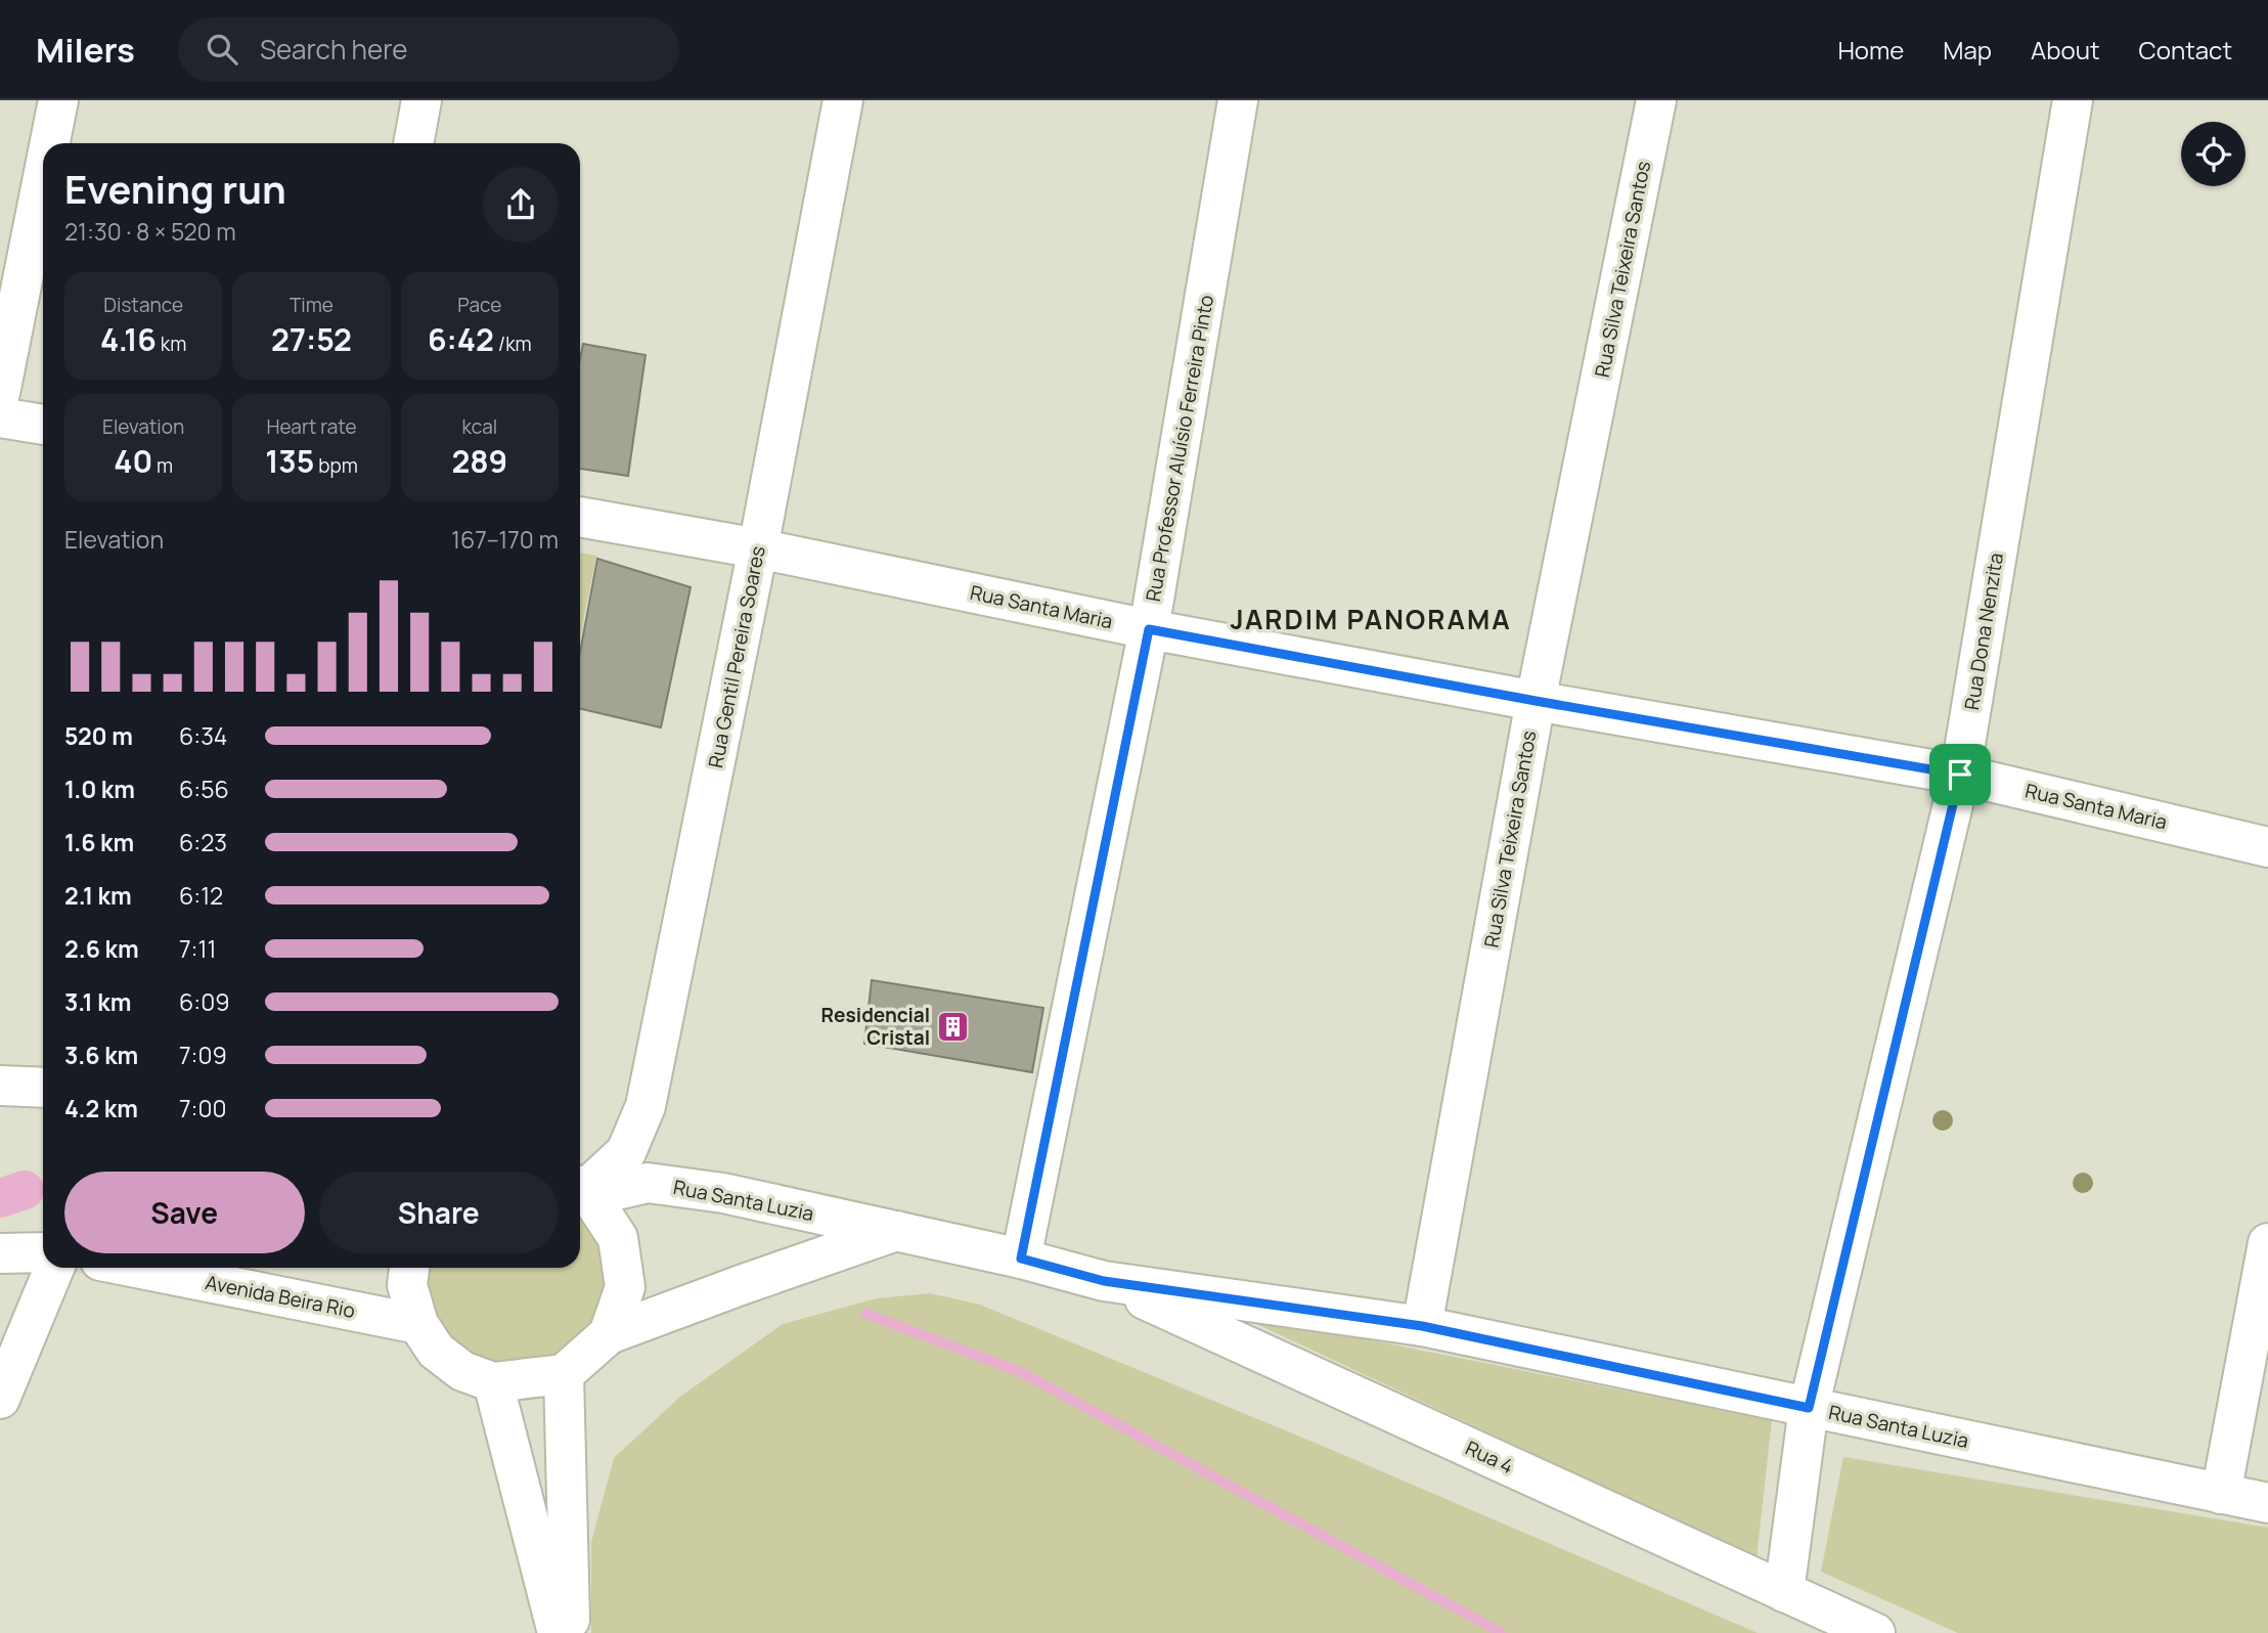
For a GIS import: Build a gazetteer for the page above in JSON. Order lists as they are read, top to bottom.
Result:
{
  "streets": {
    "street": [
      "Rua Silva Teixeira Santos",
      "Rua Professor Aluísio Ferreira Pinto",
      "Rua Santa Maria",
      "Rua Dona Nenzita",
      "Rua Gentil Pereira Soares",
      "Rua Santa Luzia",
      "Avenida Beira Rio",
      "Rua 4"
    ]
  },
  "crossings": [
    ["Rua Silva Teixeira Santos", "Rua Santa Maria"],
    ["Rua Silva Teixeira Santos", "Rua Santa Luzia"],
    ["Rua Professor Aluísio Ferreira Pinto", "Rua Santa Maria"],
    ["Rua Professor Aluísio Ferreira Pinto", "Rua Santa Luzia"],
    ["Rua Santa Maria", "Rua Dona Nenzita"],
    ["Rua Santa Maria", "Rua Gentil Pereira Soares"],
    ["Rua Dona Nenzita", "Rua Santa Luzia"],
    ["Rua Dona Nenzita", "Rua 4"],
    ["Rua Gentil Pereira Soares", "Rua Santa Luzia"],
    ["Rua Santa Luzia", "Rua 4"]
  ],
  "districts": ["JARDIM PANORAMA"],
  "places": {
    "building": ["Residencial Cristal"]
  },
  "page": {
    "header": "Milers",
    "search": "Search here",
    "nav": [
      "Home",
      "Map",
      "About",
      "Contact"
    ],
    "heading": ["Evening run", "21:30 · 8 × 520 m"],
    "stats": [
      ["Distance", "4.16 km"],
      ["Time", "27:52"],
      ["Pace", "6:42 /km"],
      ["Elevation", "40 m"],
      ["Heart rate", "135 bpm"],
      ["kcal", "289"]
    ],
    "chart": ["Elevation", "167–170 m"],
    "list": [
      {
        "name": "520 m",
        "note": "6:34"
      },
      {
        "name": "1.0 km",
        "note": "6:56"
      },
      {
        "name": "1.6 km",
        "note": "6:23"
      },
      {
        "name": "2.1 km",
        "note": "6:12"
      },
      {
        "name": "2.6 km",
        "note": "7:11"
      },
      {
        "name": "3.1 km",
        "note": "6:09"
      },
      {
        "name": "3.6 km",
        "note": "7:09"
      },
      {
        "name": "4.2 km",
        "note": "7:00"
      }
    ],
    "buttons": ["Save", "Share"]
  }
}
